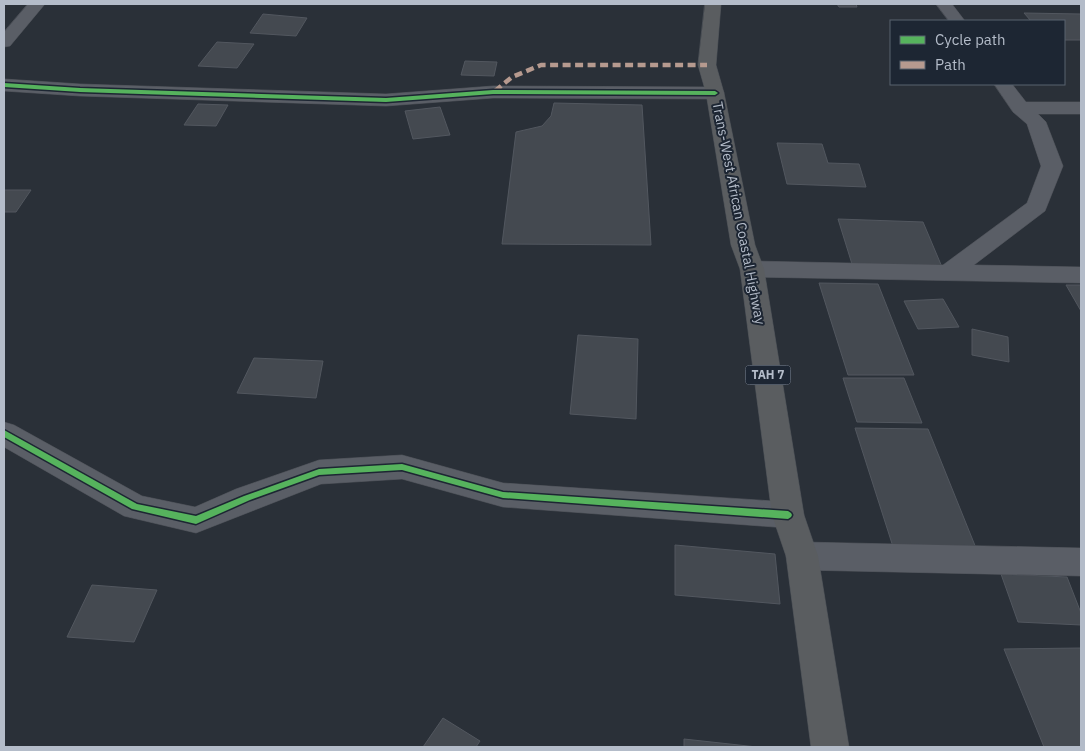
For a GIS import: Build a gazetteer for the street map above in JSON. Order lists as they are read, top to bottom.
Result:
{
  "streets": {
    "highway": ["Trans-West African Coastal Highway", "TAH 7"]
  },
  "legend": ["Cycle path", "Path"]
}
